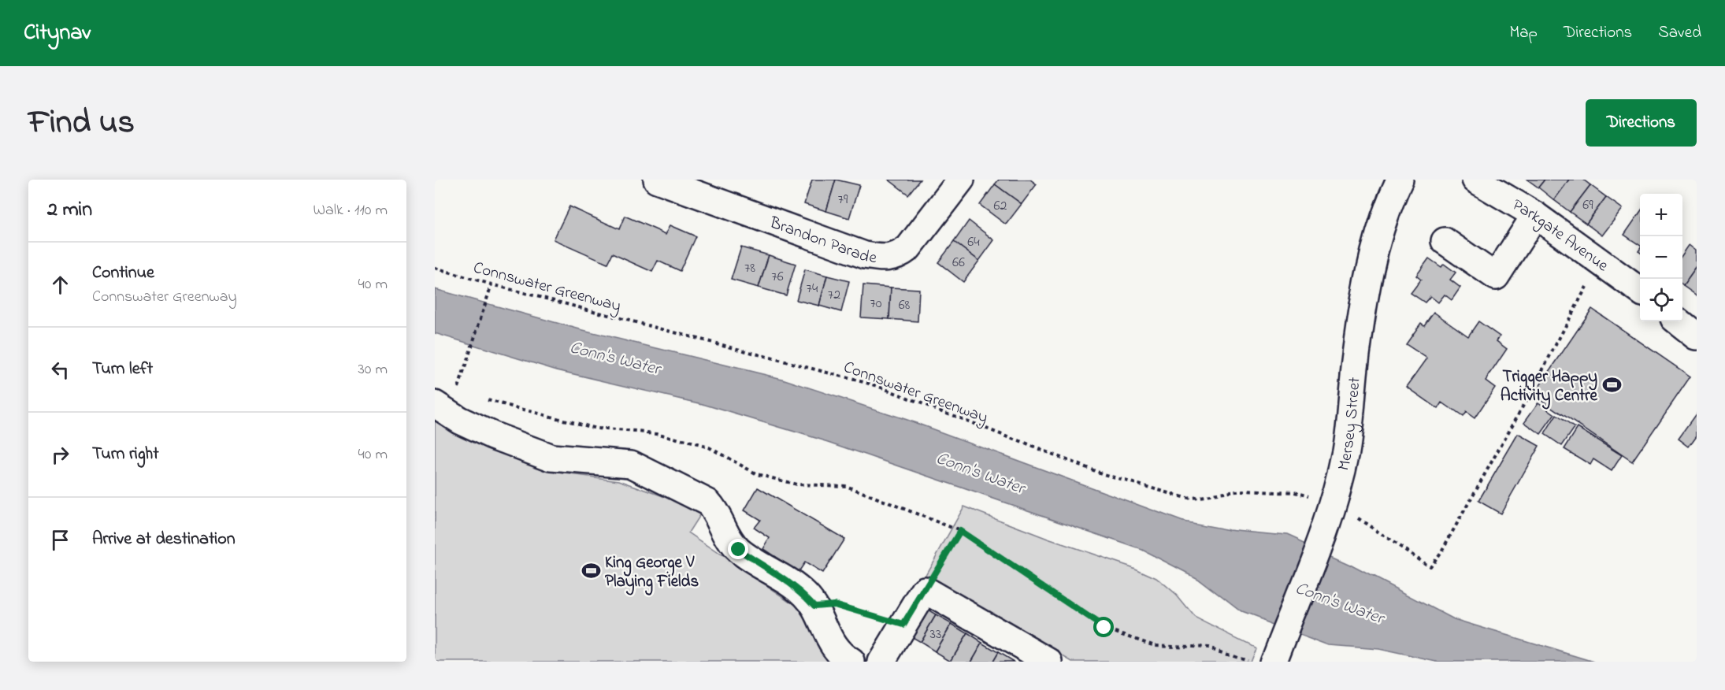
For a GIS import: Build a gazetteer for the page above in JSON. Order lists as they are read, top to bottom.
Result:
{
  "streets": {
    "street": ["Parkgate Avenue", "Brandon Parade", "Mersey Street"],
    "path": ["Connswater Greenway"]
  },
  "crossings": [
    ["Parkgate Avenue", "Connswater Greenway"],
    ["Connswater Greenway", "Mersey Street"]
  ],
  "water": ["Conn's Water"],
  "places": {
    "sports": ["Trigger Happy Activity Centre", "King George V Playing Fields"]
  },
  "house_numbers": [
    "79",
    "69",
    "62",
    "64",
    "66",
    "78",
    "76",
    "74",
    "72",
    "70",
    "68",
    "33"
  ],
  "page": {
    "header": "Citynav",
    "nav": ["Map", "Directions", "Saved"],
    "title": "Find us",
    "buttons": "Directions",
    "heading": ["2 min", "Walk · 110 m"],
    "map_buttons": ["+", "−"],
    "list": [
      ["Continue", "Connswater Greenway", "40 m"],
      ["Turn left", "30 m"],
      ["Turn right", "40 m"],
      "Arrive at destination"
    ]
  }
}
